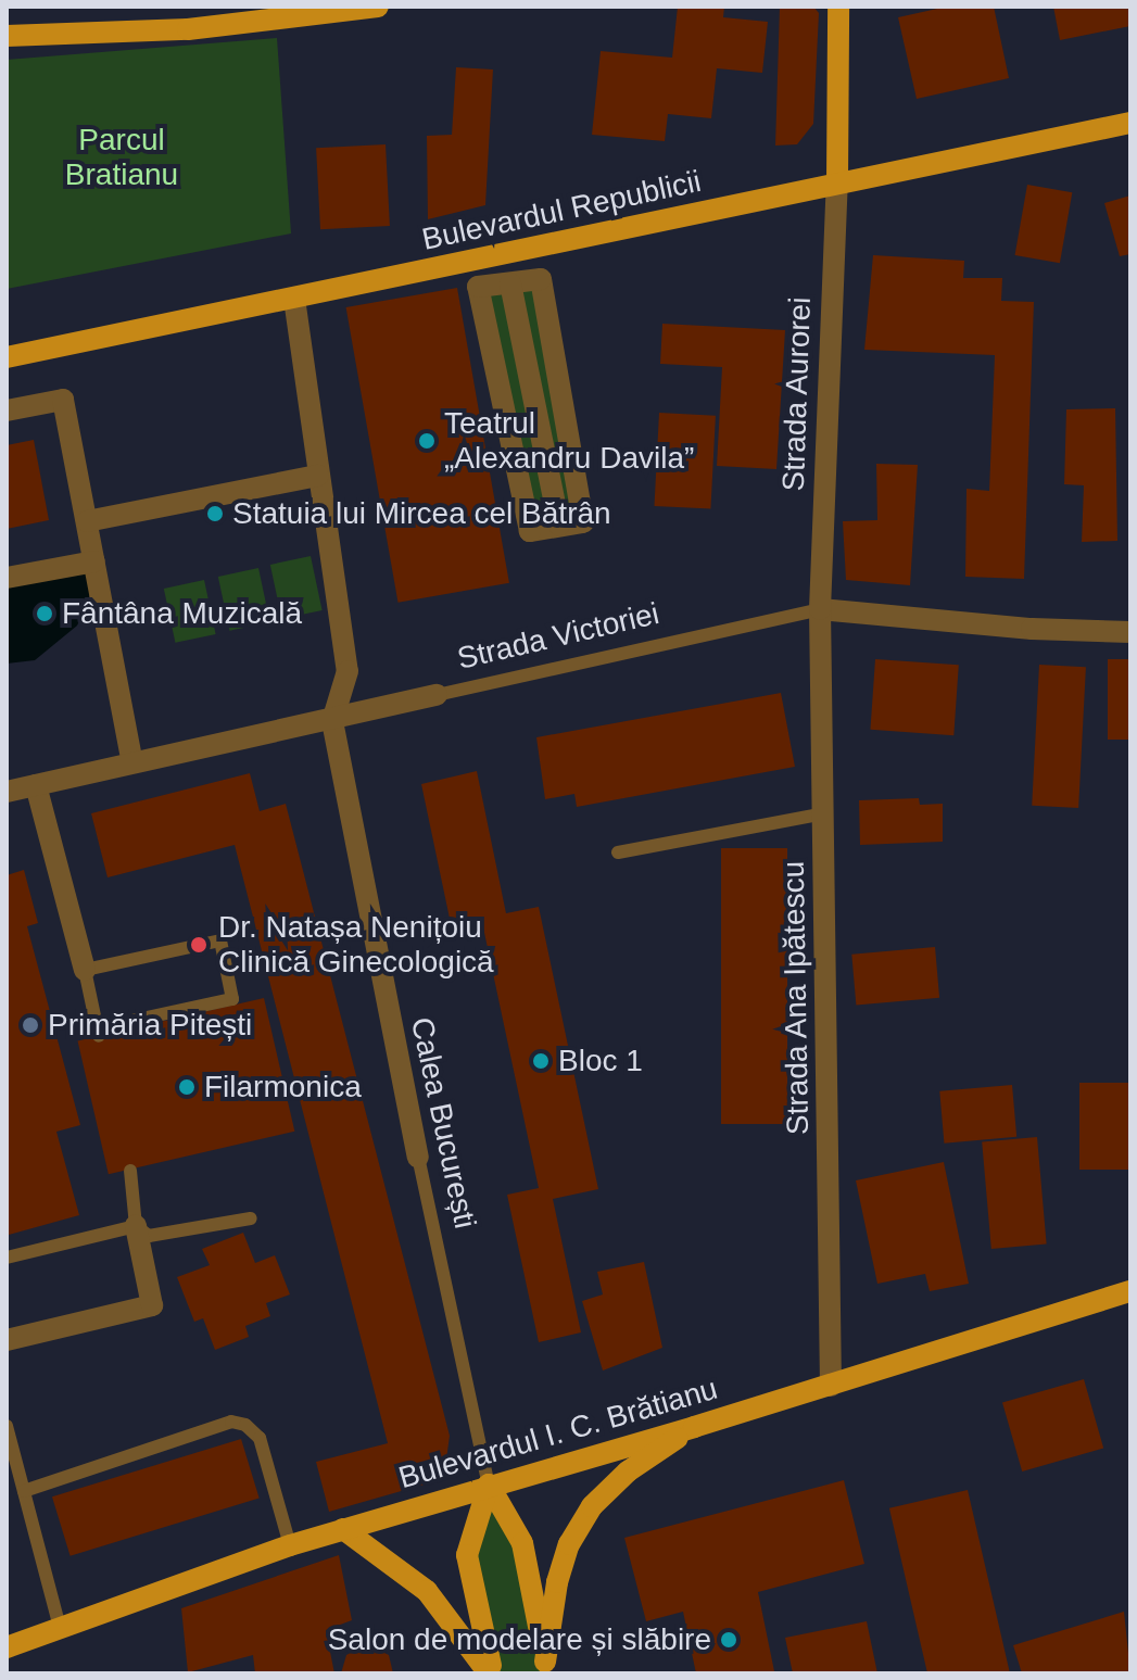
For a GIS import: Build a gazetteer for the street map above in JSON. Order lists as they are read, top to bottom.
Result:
{
  "streets": {
    "main road": ["Bulevardul Republicii", "Calea București", "Bulevardul I. C. Brătianu"],
    "street": ["Strada Aurorei", "Strada Victoriei", "Strada Ana Ipătescu"]
  },
  "crossings": [
    ["Bulevardul Republicii", "Strada Aurorei"],
    ["Strada Aurorei", "Strada Victoriei"],
    ["Strada Aurorei", "Strada Ana Ipătescu"],
    ["Strada Victoriei", "Strada Ana Ipătescu"],
    ["Strada Victoriei", "Calea București"],
    ["Strada Ana Ipătescu", "Bulevardul I. C. Brătianu"],
    ["Calea București", "Bulevardul I. C. Brătianu"]
  ],
  "parks": ["Parcul Bratianu"],
  "places": [
    "Teatrul „Alexandru Davila”",
    "Statuia lui Mircea cel Bătrân",
    "Fântâna Muzicală",
    "Dr. Natașa Nenițoiu Clinică Ginecologică",
    "Primăria Pitești",
    "Bloc 1",
    "Filarmonica",
    "Salon de modelare și slăbire"
  ]
}
